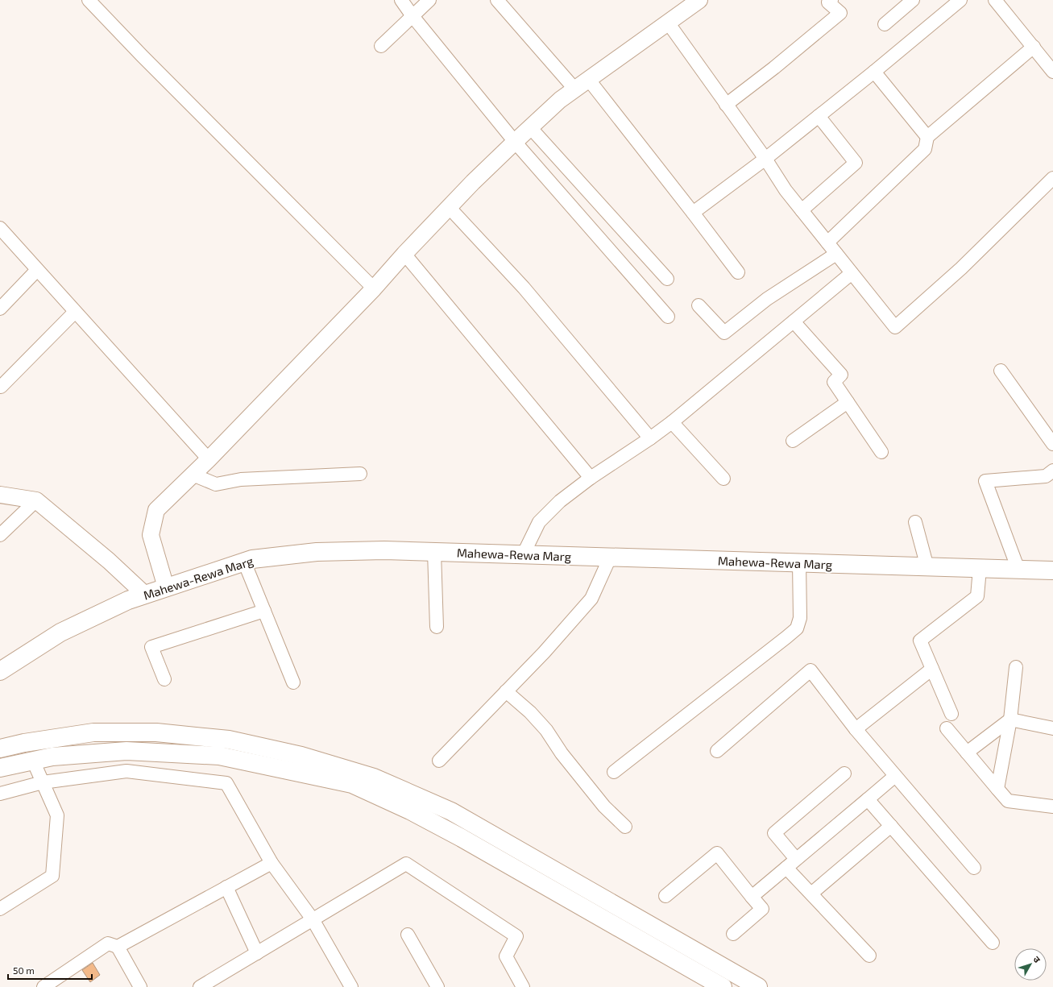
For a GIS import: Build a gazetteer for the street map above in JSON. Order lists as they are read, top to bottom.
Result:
{
  "streets": {
    "main road": ["Mahewa-Rewa Marg"]
  },
  "scale_bar": "50 m",
  "north": "top right"
}
